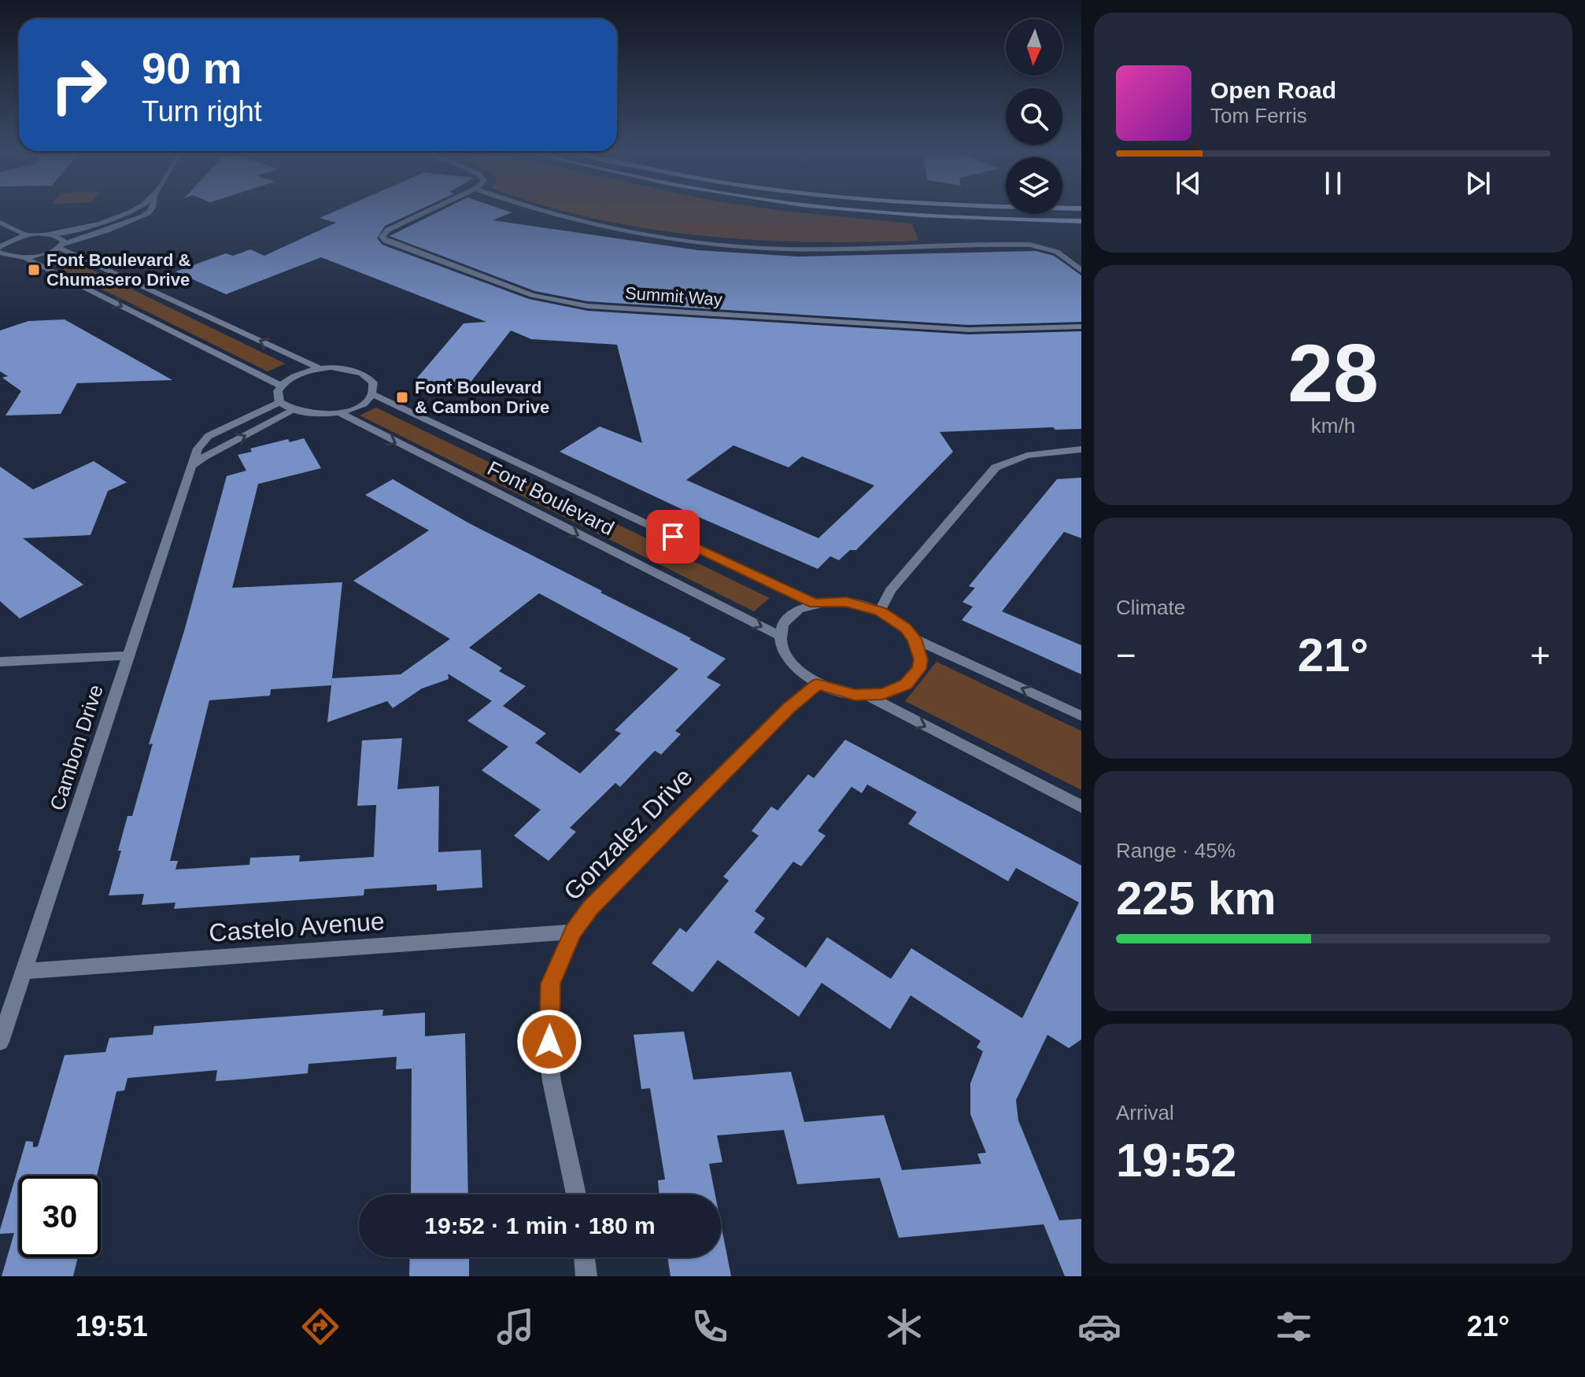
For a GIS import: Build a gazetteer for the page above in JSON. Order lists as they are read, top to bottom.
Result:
{
  "streets": {
    "street": [
      "Summit Way",
      "Font Boulevard",
      "Cambon Drive",
      "Gonzalez Drive",
      "Castelo Avenue"
    ]
  },
  "crossings": [
    ["Font Boulevard", "Gonzalez Drive"],
    ["Cambon Drive", "Castelo Avenue"],
    ["Gonzalez Drive", "Castelo Avenue"]
  ],
  "places": {
    "transit": ["Font Boulevard & Chumasero Drive", "Font Boulevard & Cambon Drive"]
  },
  "north": "bottom",
  "page": {
    "turn": ["90 m", "Turn right"],
    "song": ["Open Road", "Tom Ferris"],
    "tile": [
      ["28", "km/h"],
      "Climate",
      ["Range · 45%", "225 km"],
      ["Arrival", "19:52"]
    ],
    "heat": ["−", "21°", "+"],
    "limit": "30",
    "trip": "19:52 · 1 min · 180 m",
    "tabs": ["19:51", "21°"]
  }
}
